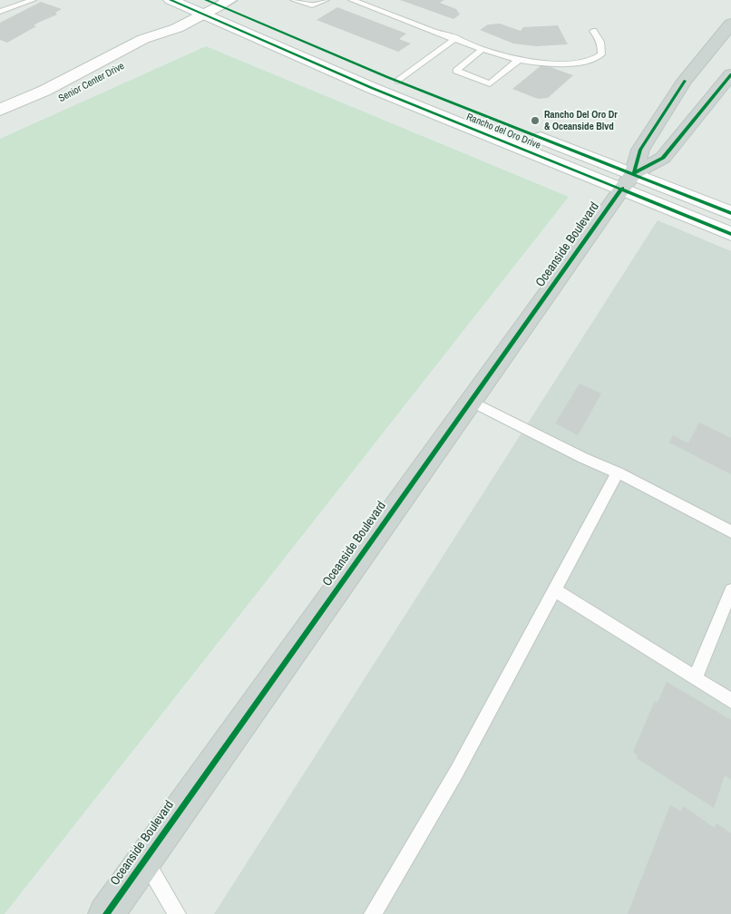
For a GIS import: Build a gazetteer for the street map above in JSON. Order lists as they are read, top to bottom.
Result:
{
  "streets": {
    "main road": ["Senior Center Drive", "Rancho del Oro Drive", "Oceanside Boulevard"]
  },
  "crossings": [
    ["Senior Center Drive", "Rancho del Oro Drive"],
    ["Rancho del Oro Drive", "Oceanside Boulevard"]
  ],
  "places": ["Rancho Del Oro Dr & Oceanside Blvd"]
}
